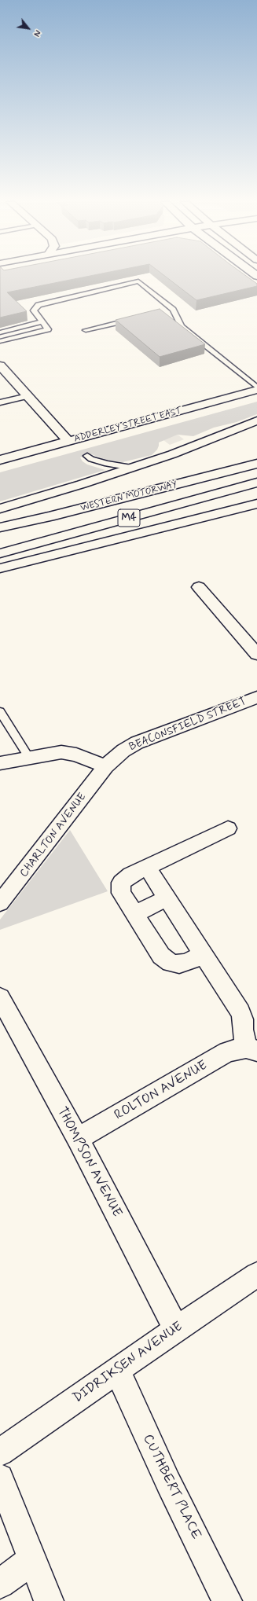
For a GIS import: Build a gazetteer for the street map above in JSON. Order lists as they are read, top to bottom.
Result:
{
  "streets": {
    "main road": [
      "ADDERLEY STREET EAST",
      "WESTERN MOTORWAY",
      "M4",
      "BEACONSFIELD STREET",
      "CHARLTON AVENUE",
      "ROLTON AVENUE",
      "THOMPSON AVENUE",
      "DIDRIKSEN AVENUE",
      "CUTHBERT PLACE"
    ]
  },
  "crossings": [
    ["BEACONSFIELD STREET", "CHARLTON AVENUE"],
    ["ROLTON AVENUE", "THOMPSON AVENUE"],
    ["THOMPSON AVENUE", "DIDRIKSEN AVENUE"],
    ["DIDRIKSEN AVENUE", "CUTHBERT PLACE"]
  ],
  "north": "bottom right"
}
